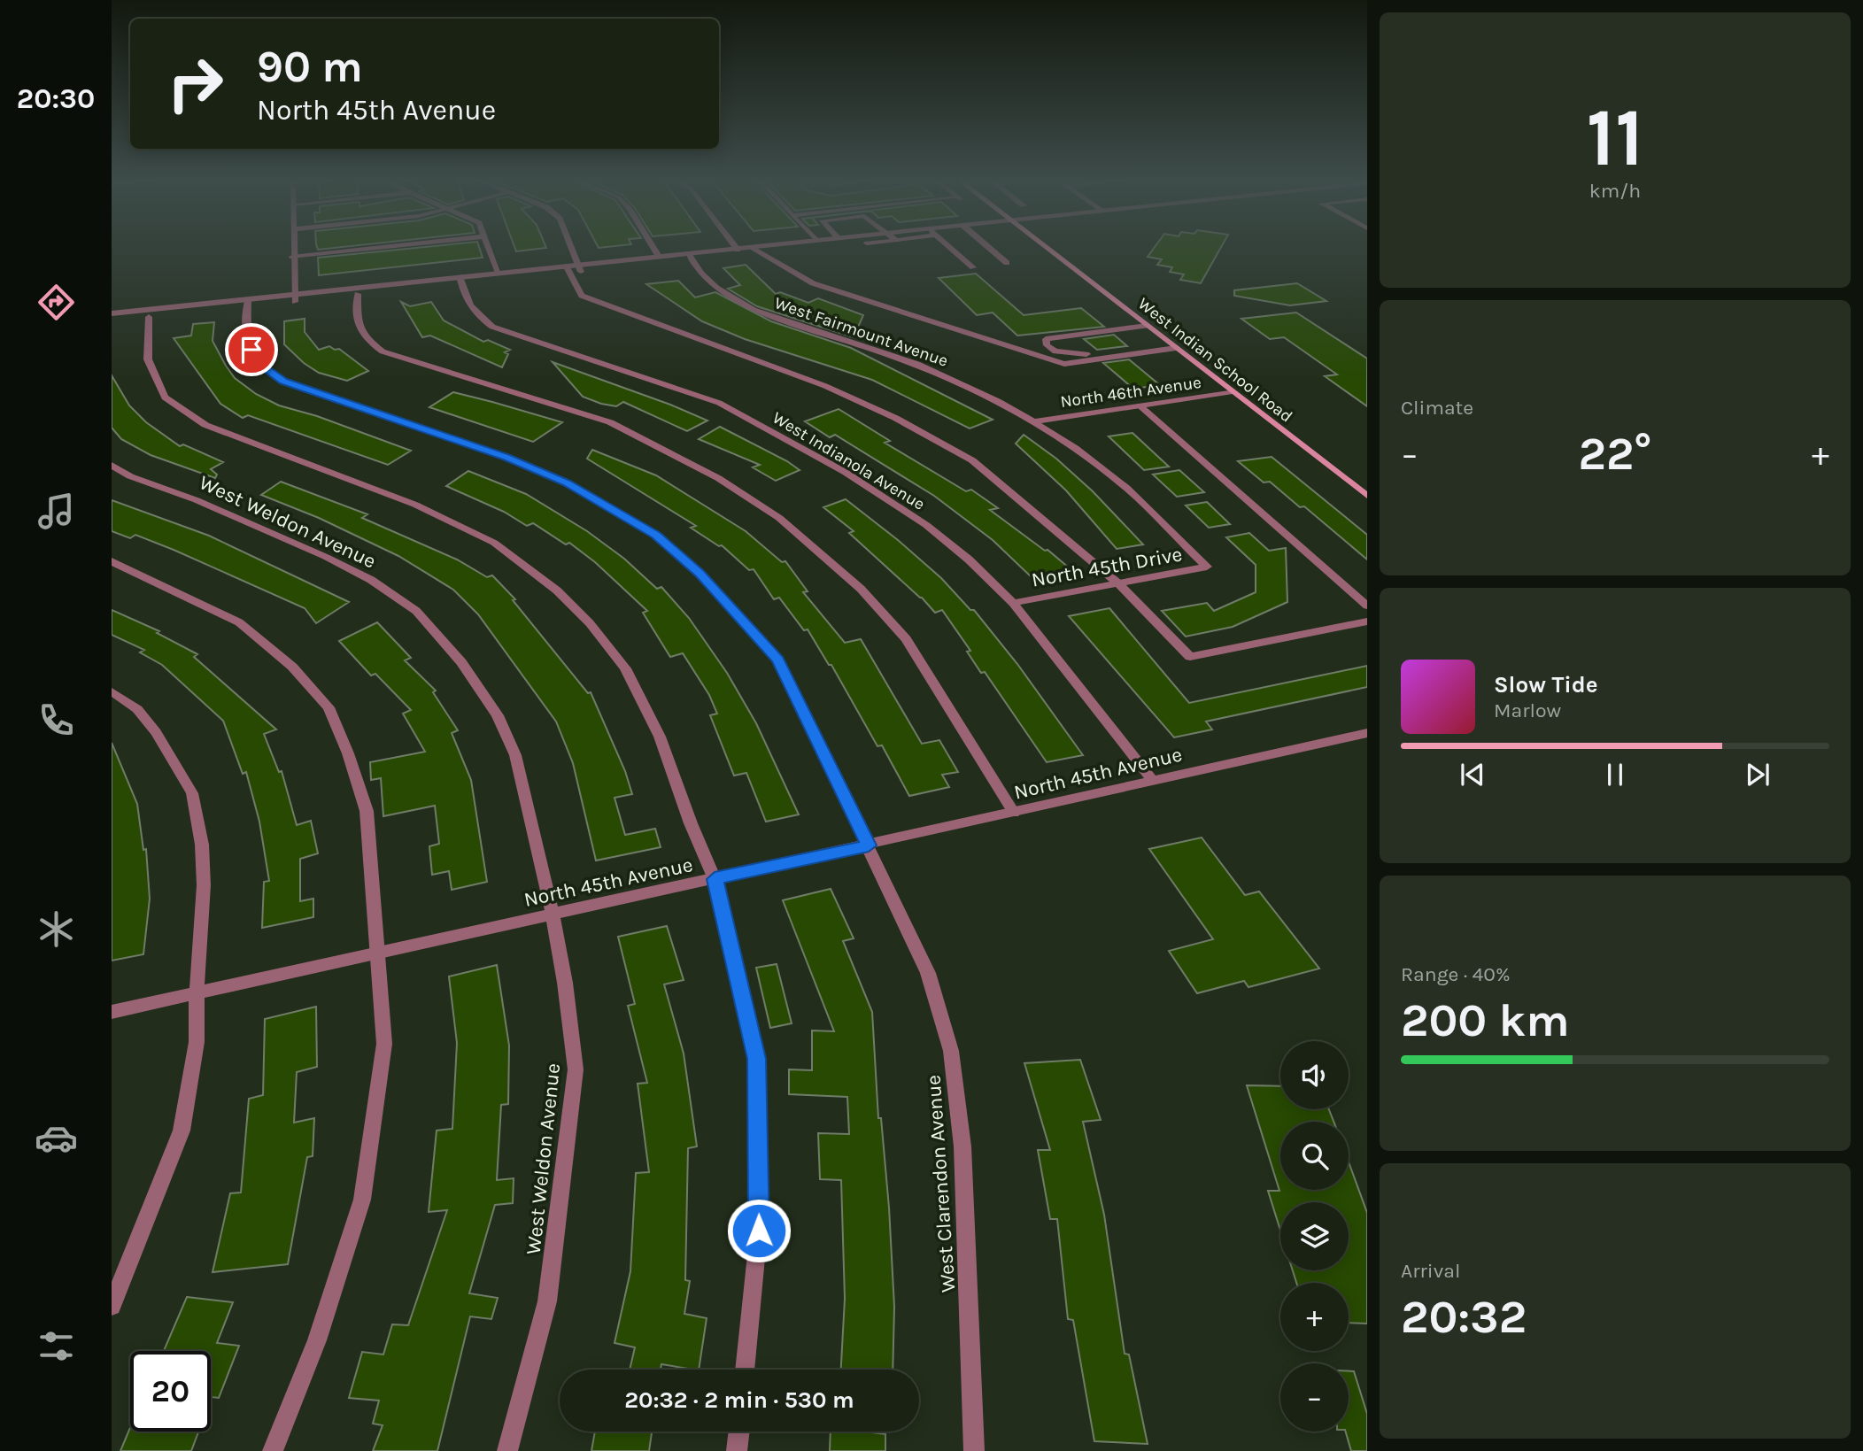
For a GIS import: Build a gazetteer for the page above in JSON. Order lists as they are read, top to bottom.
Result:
{
  "streets": {
    "main road": ["West Indian School Road"],
    "street": [
      "West Fairmount Avenue",
      "North 46th Avenue",
      "West Indianola Avenue",
      "West Weldon Avenue",
      "North 45th Drive",
      "North 45th Avenue",
      "West Clarendon Avenue"
    ]
  },
  "crossings": [
    ["West Fairmount Avenue", "North 46th Avenue"],
    ["West Fairmount Avenue", "North 45th Drive"],
    ["West Indian School Road", "North 46th Avenue"],
    ["West Indianola Avenue", "North 45th Drive"],
    ["West Indianola Avenue", "North 45th Avenue"],
    ["West Weldon Avenue", "North 45th Avenue"],
    ["North 45th Avenue", "West Clarendon Avenue"]
  ],
  "page": {
    "tabs": "20:30",
    "tile": [
      ["11", "km/h"],
      "Climate",
      ["Range · 40%", "200 km"],
      ["Arrival", "20:32"]
    ],
    "turn": ["90 m", "North 45th Avenue"],
    "heat": ["−", "22°", "+"],
    "song": ["Slow Tide", "Marlow"],
    "map_buttons": ["+", "−"],
    "limit": "20",
    "trip": "20:32 · 2 min · 530 m"
  }
}
